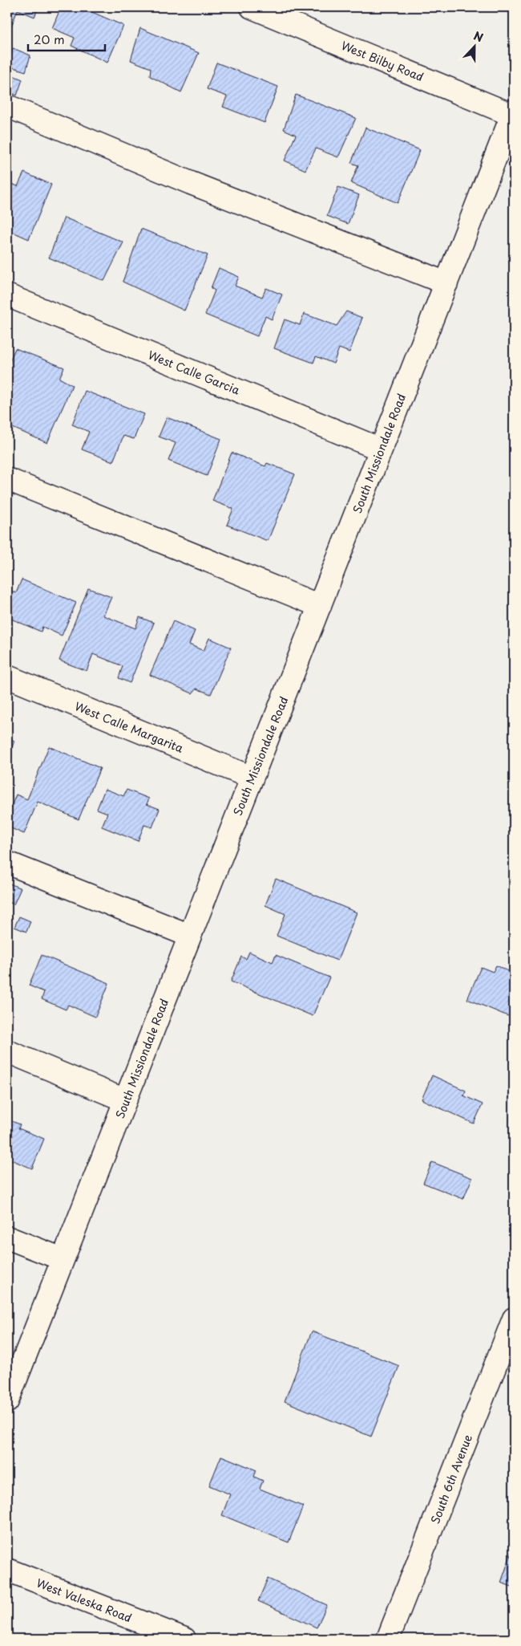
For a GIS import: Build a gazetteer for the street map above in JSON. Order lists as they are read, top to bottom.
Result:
{
  "streets": {
    "street": [
      "West Bilby Road",
      "West Calle Garcia",
      "South Missiondale Road",
      "West Calle Margarita",
      "South 6th Avenue",
      "West Valeska Road"
    ]
  },
  "crossings": [
    ["West Bilby Road", "South Missiondale Road"],
    ["West Calle Garcia", "South Missiondale Road"],
    ["South Missiondale Road", "West Calle Margarita"]
  ],
  "scale_bar": "20 m",
  "north": "top"
}
